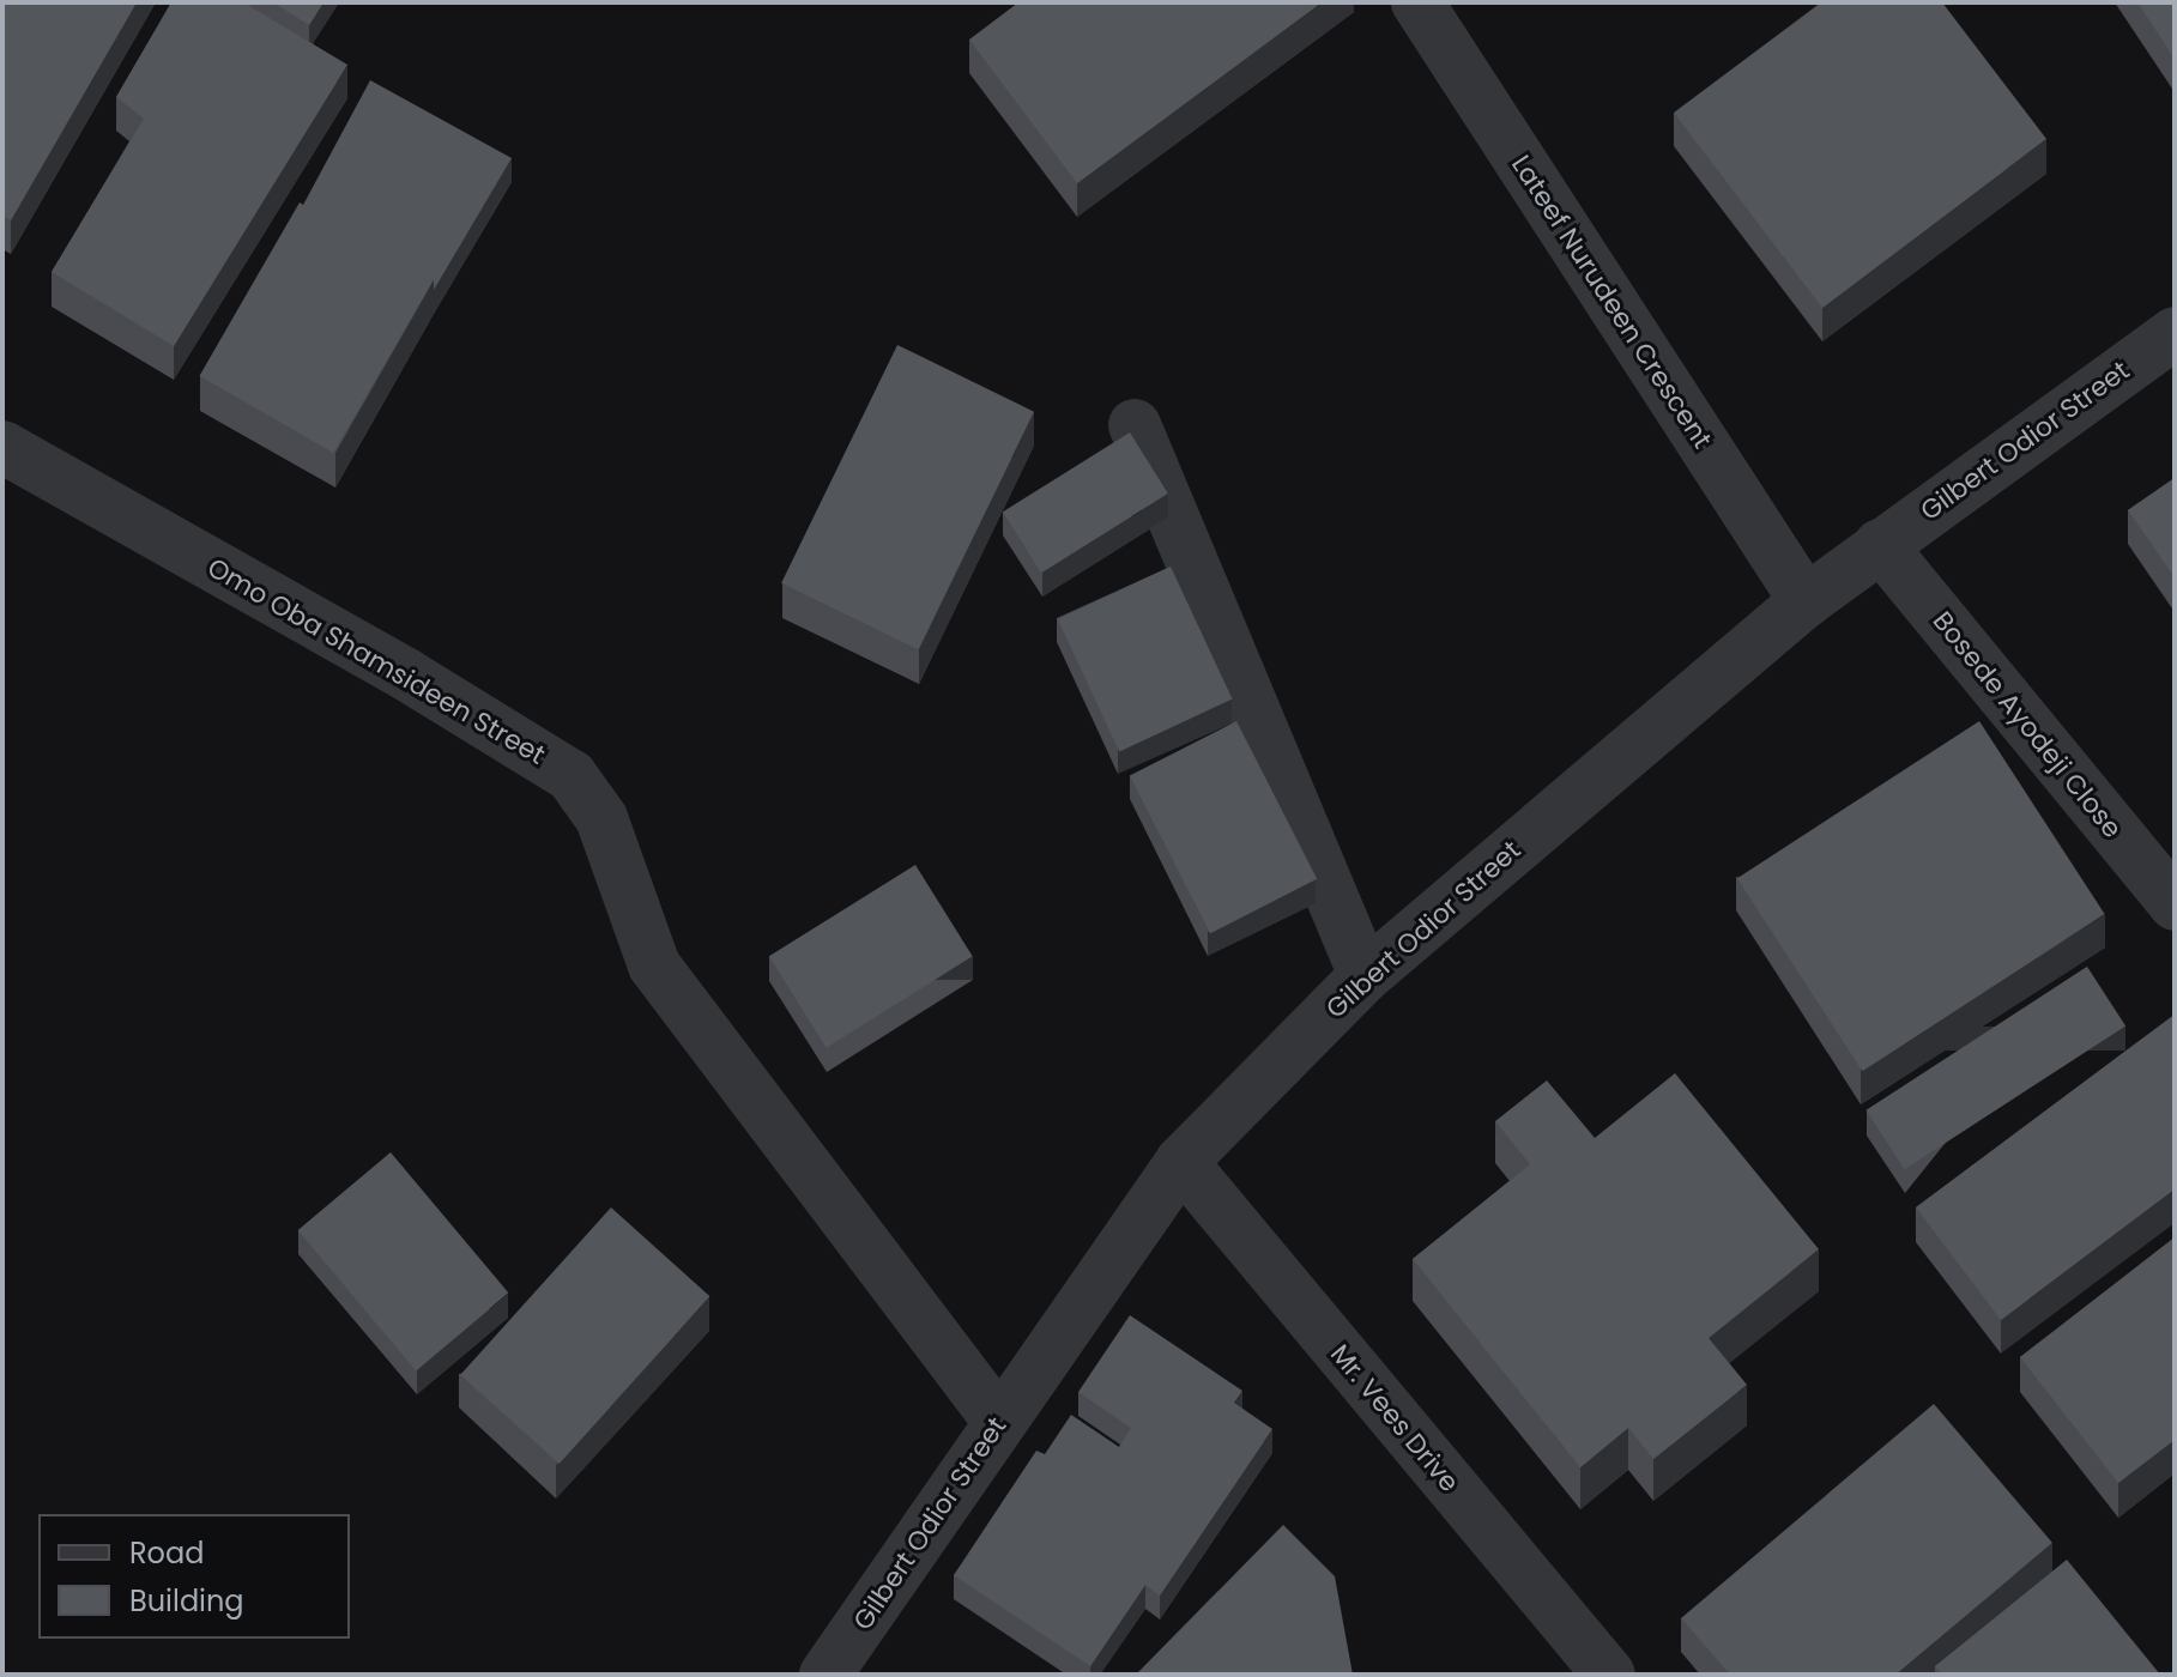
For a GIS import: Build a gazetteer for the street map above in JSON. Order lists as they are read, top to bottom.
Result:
{
  "streets": {
    "street": [
      "Lateef Nurudeen Crescent",
      "Gilbert Odior Street",
      "Omo Oba Shamsideen Street",
      "Bosede Ayodeji Close",
      "Mr. Vees Drive"
    ]
  },
  "crossings": [
    ["Lateef Nurudeen Crescent", "Gilbert Odior Street"],
    ["Gilbert Odior Street", "Omo Oba Shamsideen Street"],
    ["Gilbert Odior Street", "Bosede Ayodeji Close"],
    ["Gilbert Odior Street", "Mr. Vees Drive"]
  ],
  "legend": ["Road", "Building"]
}
